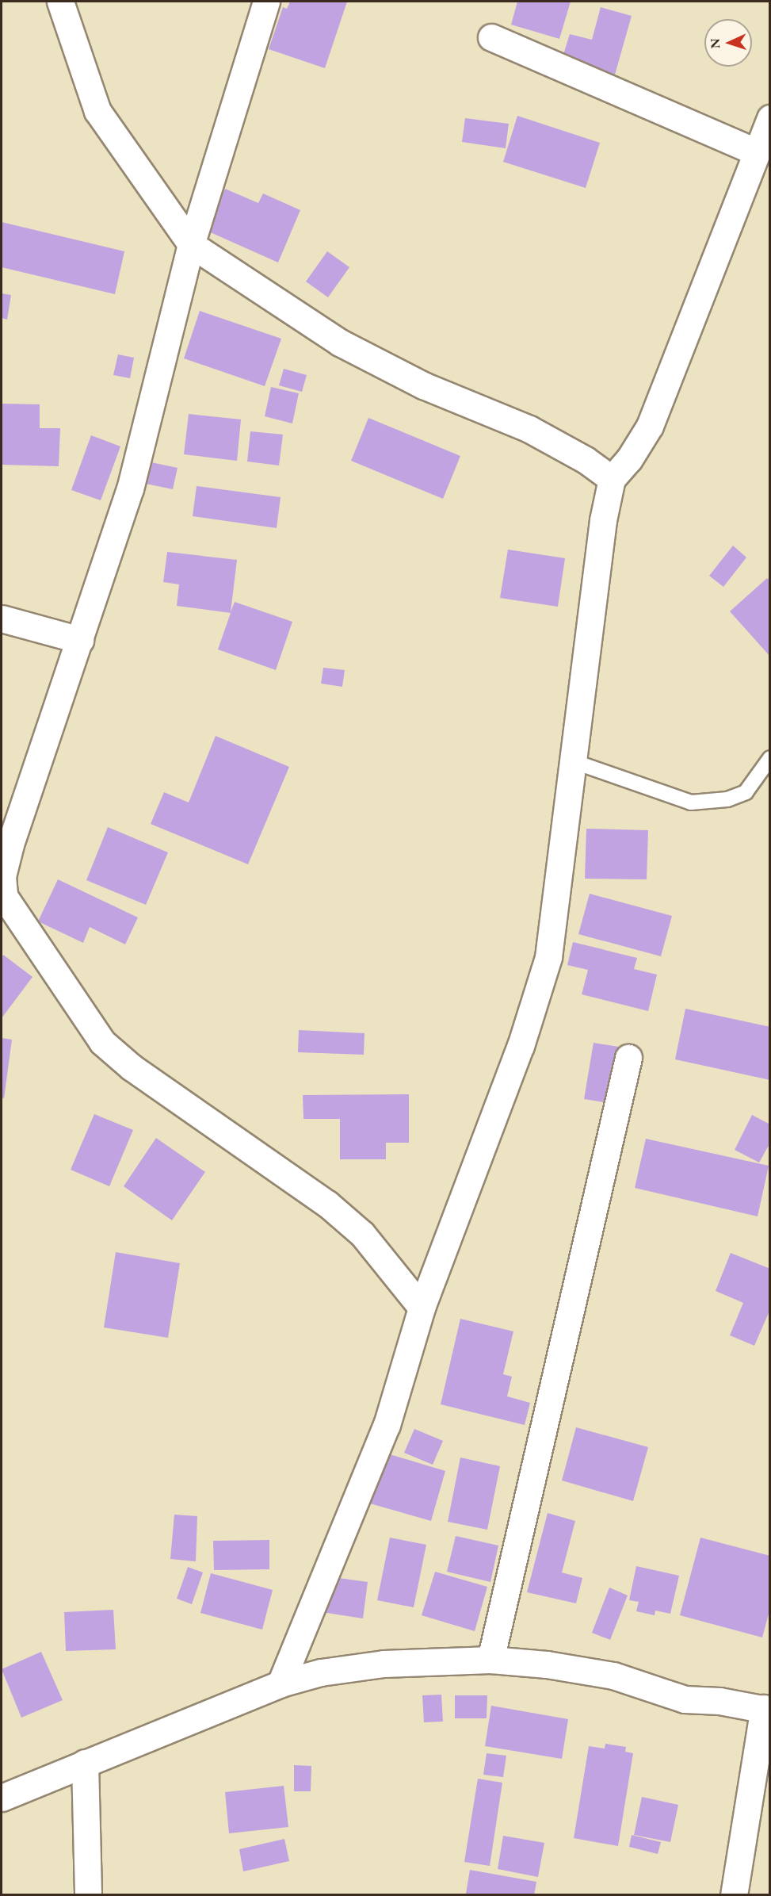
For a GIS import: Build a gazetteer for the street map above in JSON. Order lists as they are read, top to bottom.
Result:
{
  "north": "left"
}
